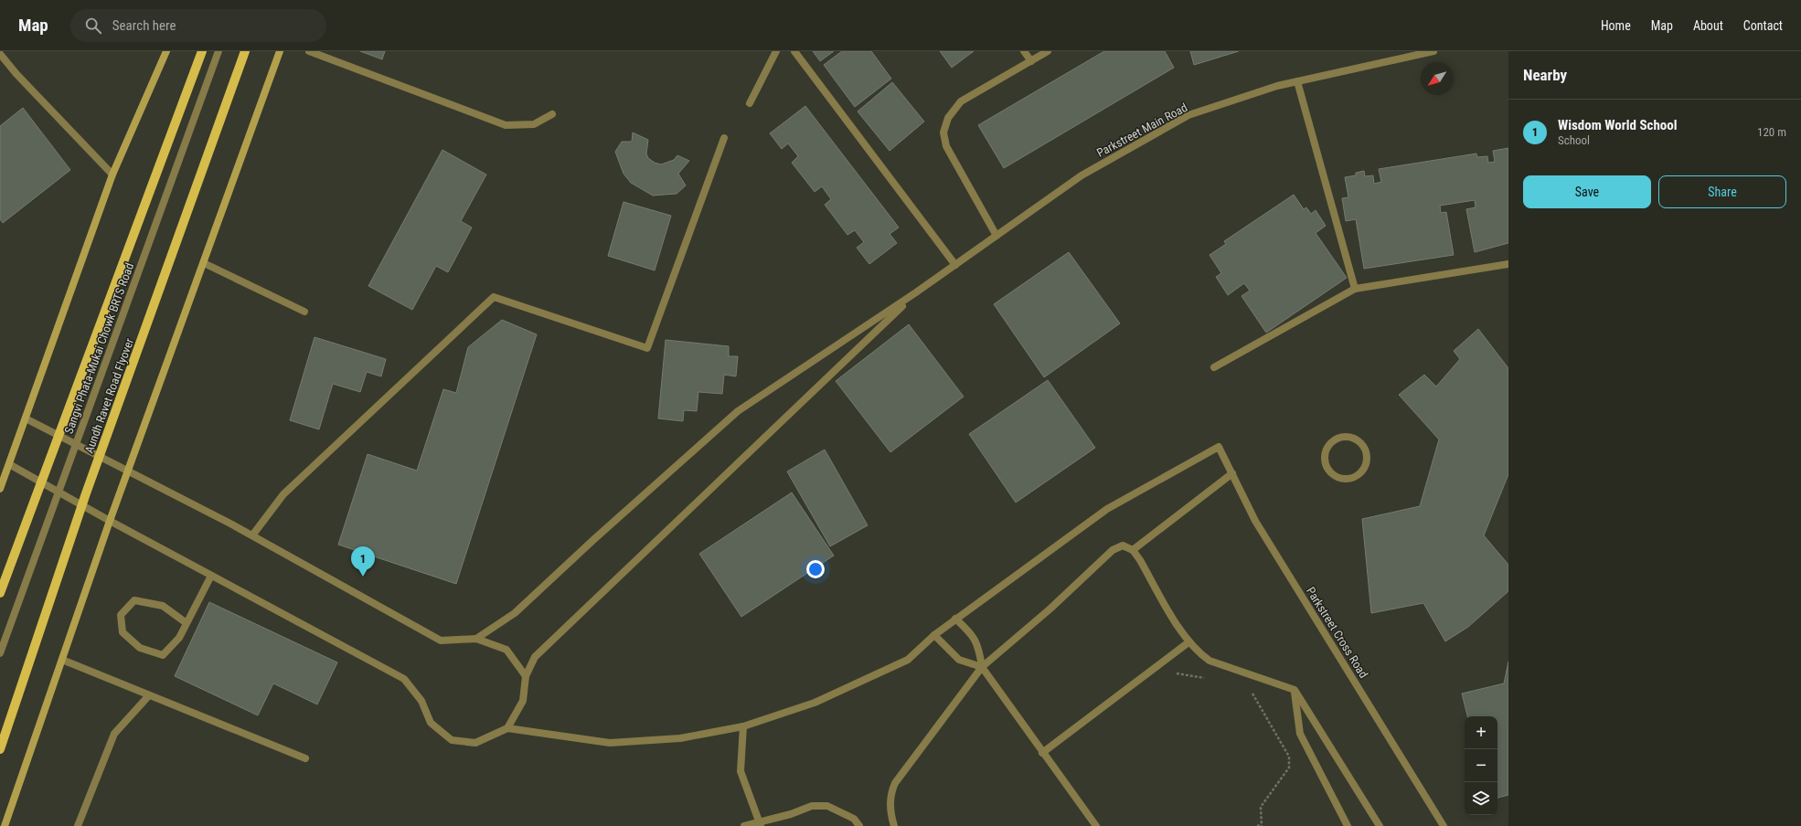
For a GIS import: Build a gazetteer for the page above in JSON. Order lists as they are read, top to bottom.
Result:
{
  "streets": {
    "main road": ["Aundh Ravet Road Flyover"],
    "street": ["Parkstreet Main Road", "Sangvi Phata-Mukai Chowk BRTS Road", "Parkstreet Cross Road"]
  },
  "north": "bottom left",
  "page": {
    "header": "Map",
    "search": "Search here",
    "nav": [
      "Home",
      "Map",
      "About",
      "Contact"
    ],
    "heading": "Nearby",
    "list": [
      {
        "mark": "1",
        "name": "Wisdom World School",
        "note": "School",
        "value": "120 m"
      }
    ],
    "buttons": ["Save", "Share"],
    "pins": "1",
    "map_buttons": ["+", "−"]
  }
}
